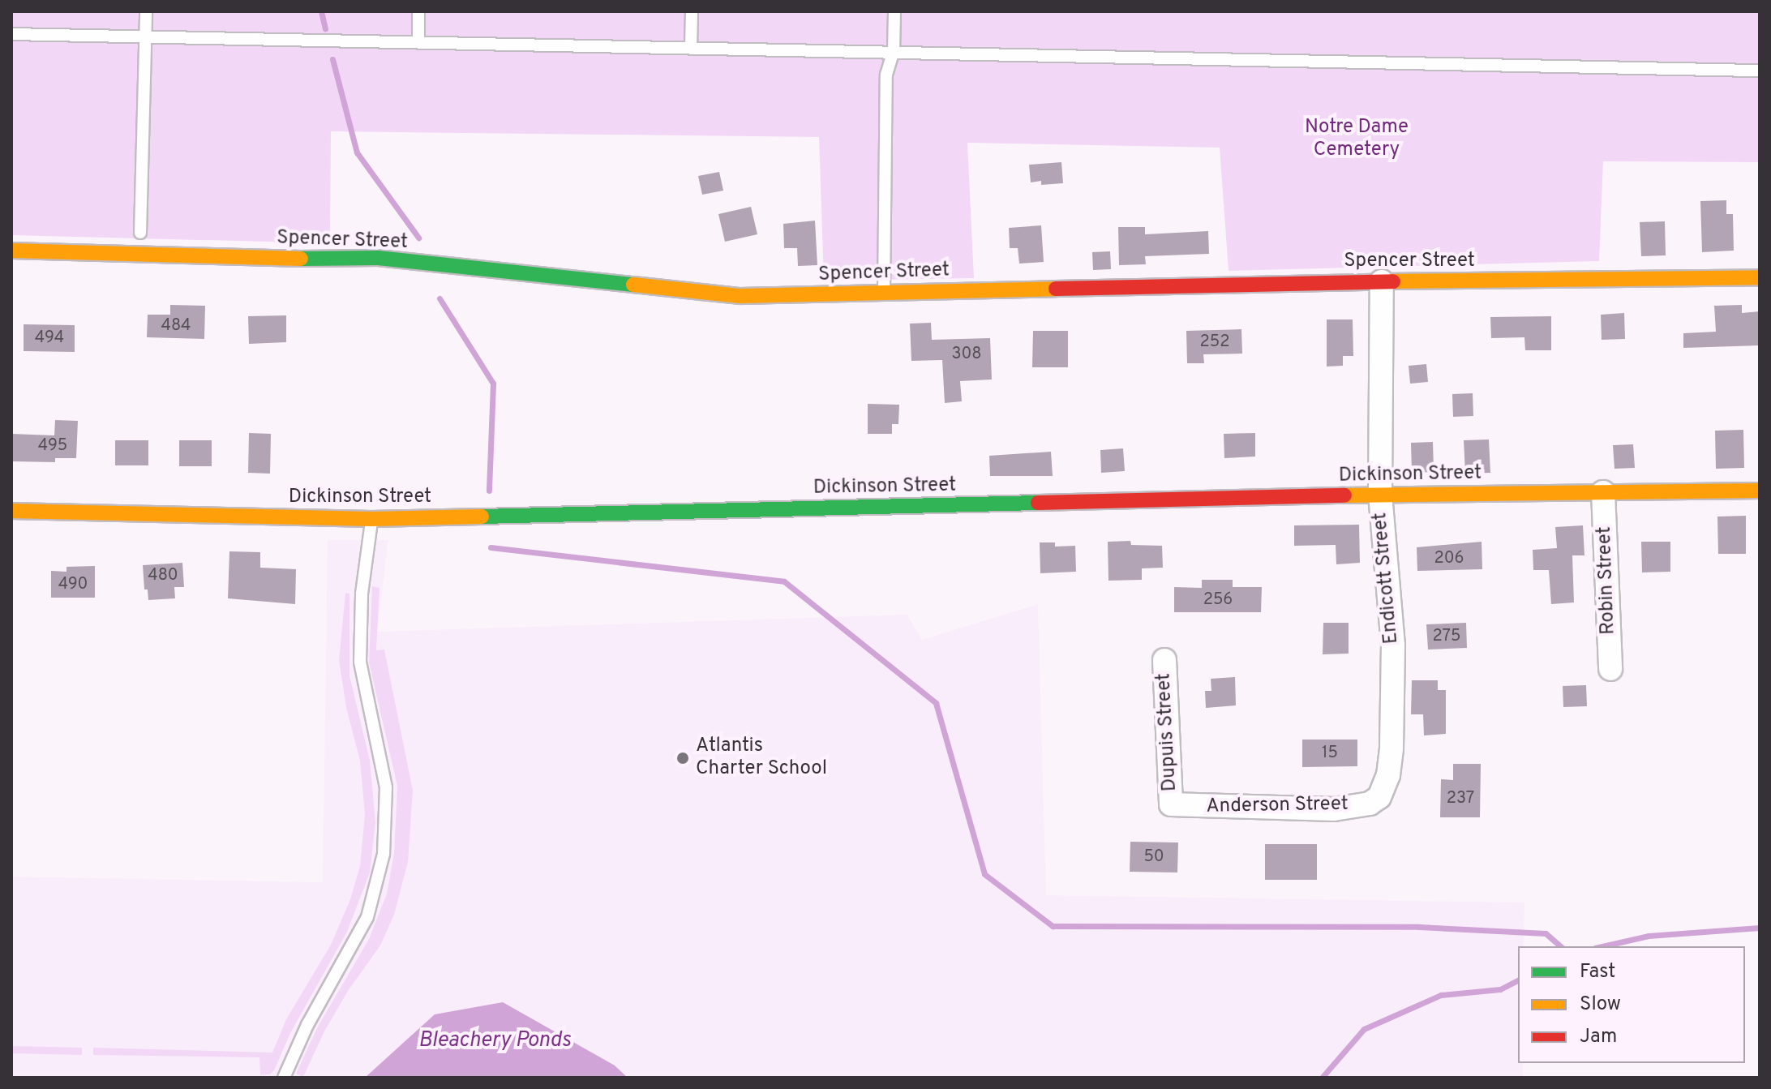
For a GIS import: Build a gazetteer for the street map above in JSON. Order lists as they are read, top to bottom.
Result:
{
  "streets": {
    "street": [
      "Spencer Street",
      "Dickinson Street",
      "Endicott Street",
      "Robin Street",
      "Dupuis Street",
      "Anderson Street"
    ]
  },
  "crossings": [
    ["Spencer Street", "Endicott Street"],
    ["Dickinson Street", "Endicott Street"],
    ["Dickinson Street", "Robin Street"],
    ["Endicott Street", "Anderson Street"],
    ["Dupuis Street", "Anderson Street"]
  ],
  "water": ["Bleachery Ponds"],
  "parks": ["Notre Dame Cemetery"],
  "places": ["Atlantis Charter School"],
  "house_numbers": [
    "484",
    "494",
    "252",
    "308",
    "495",
    "206",
    "480",
    "490",
    "256",
    "275",
    "15",
    "237",
    "50"
  ],
  "legend": ["Fast", "Slow", "Jam"]
}
